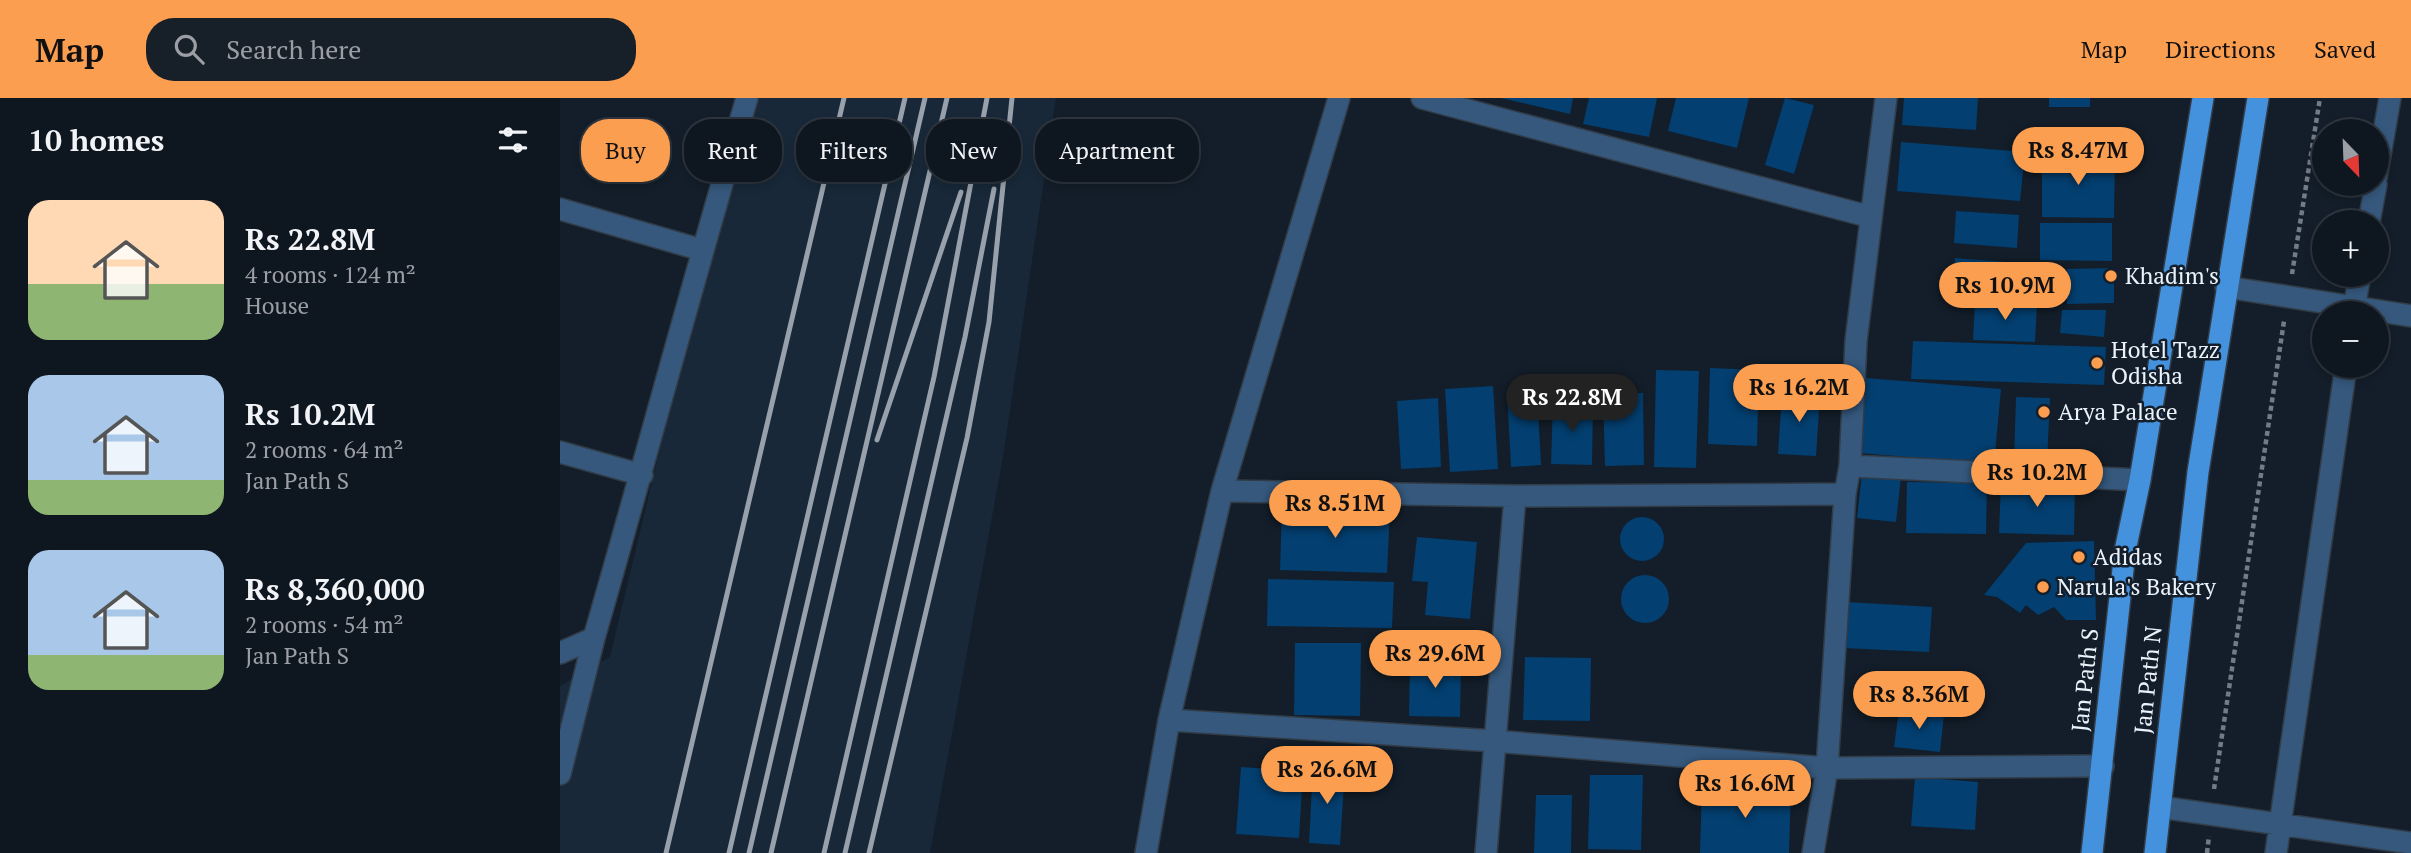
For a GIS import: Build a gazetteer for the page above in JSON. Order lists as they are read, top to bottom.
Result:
{
  "streets": {
    "main road": ["Jan Path S", "Jan Path N"]
  },
  "places": [
    "Khadim's",
    "Hotel Tazz Odisha",
    "Arya Palace",
    "Adidas",
    "Narula's Bakery"
  ],
  "north": "bottom right",
  "page": {
    "header": "Map",
    "search": "Search here",
    "nav": ["Map", "Directions", "Saved"],
    "heading": "10 homes",
    "map_buttons": ["+", "−"],
    "chip": [
      "Buy",
      "Rent",
      "Filters",
      "New",
      "Apartment"
    ],
    "price": [
      "Rs 8.47M",
      "Rs 10.9M",
      "Rs 16.2M",
      "Rs 22.8M",
      "Rs 10.2M",
      "Rs 8.51M",
      "Rs 29.6M",
      "Rs 8.36M",
      "Rs 26.6M",
      "Rs 16.6M"
    ],
    "list": [
      {
        "name": "Rs 22.8M",
        "note": "4 rooms · 124 m² · House"
      },
      {
        "name": "Rs 10.2M",
        "note": "2 rooms · 64 m² · Jan Path S"
      },
      {
        "name": "Rs 8,360,000",
        "note": "2 rooms · 54 m² · Jan Path S"
      }
    ]
  }
}
